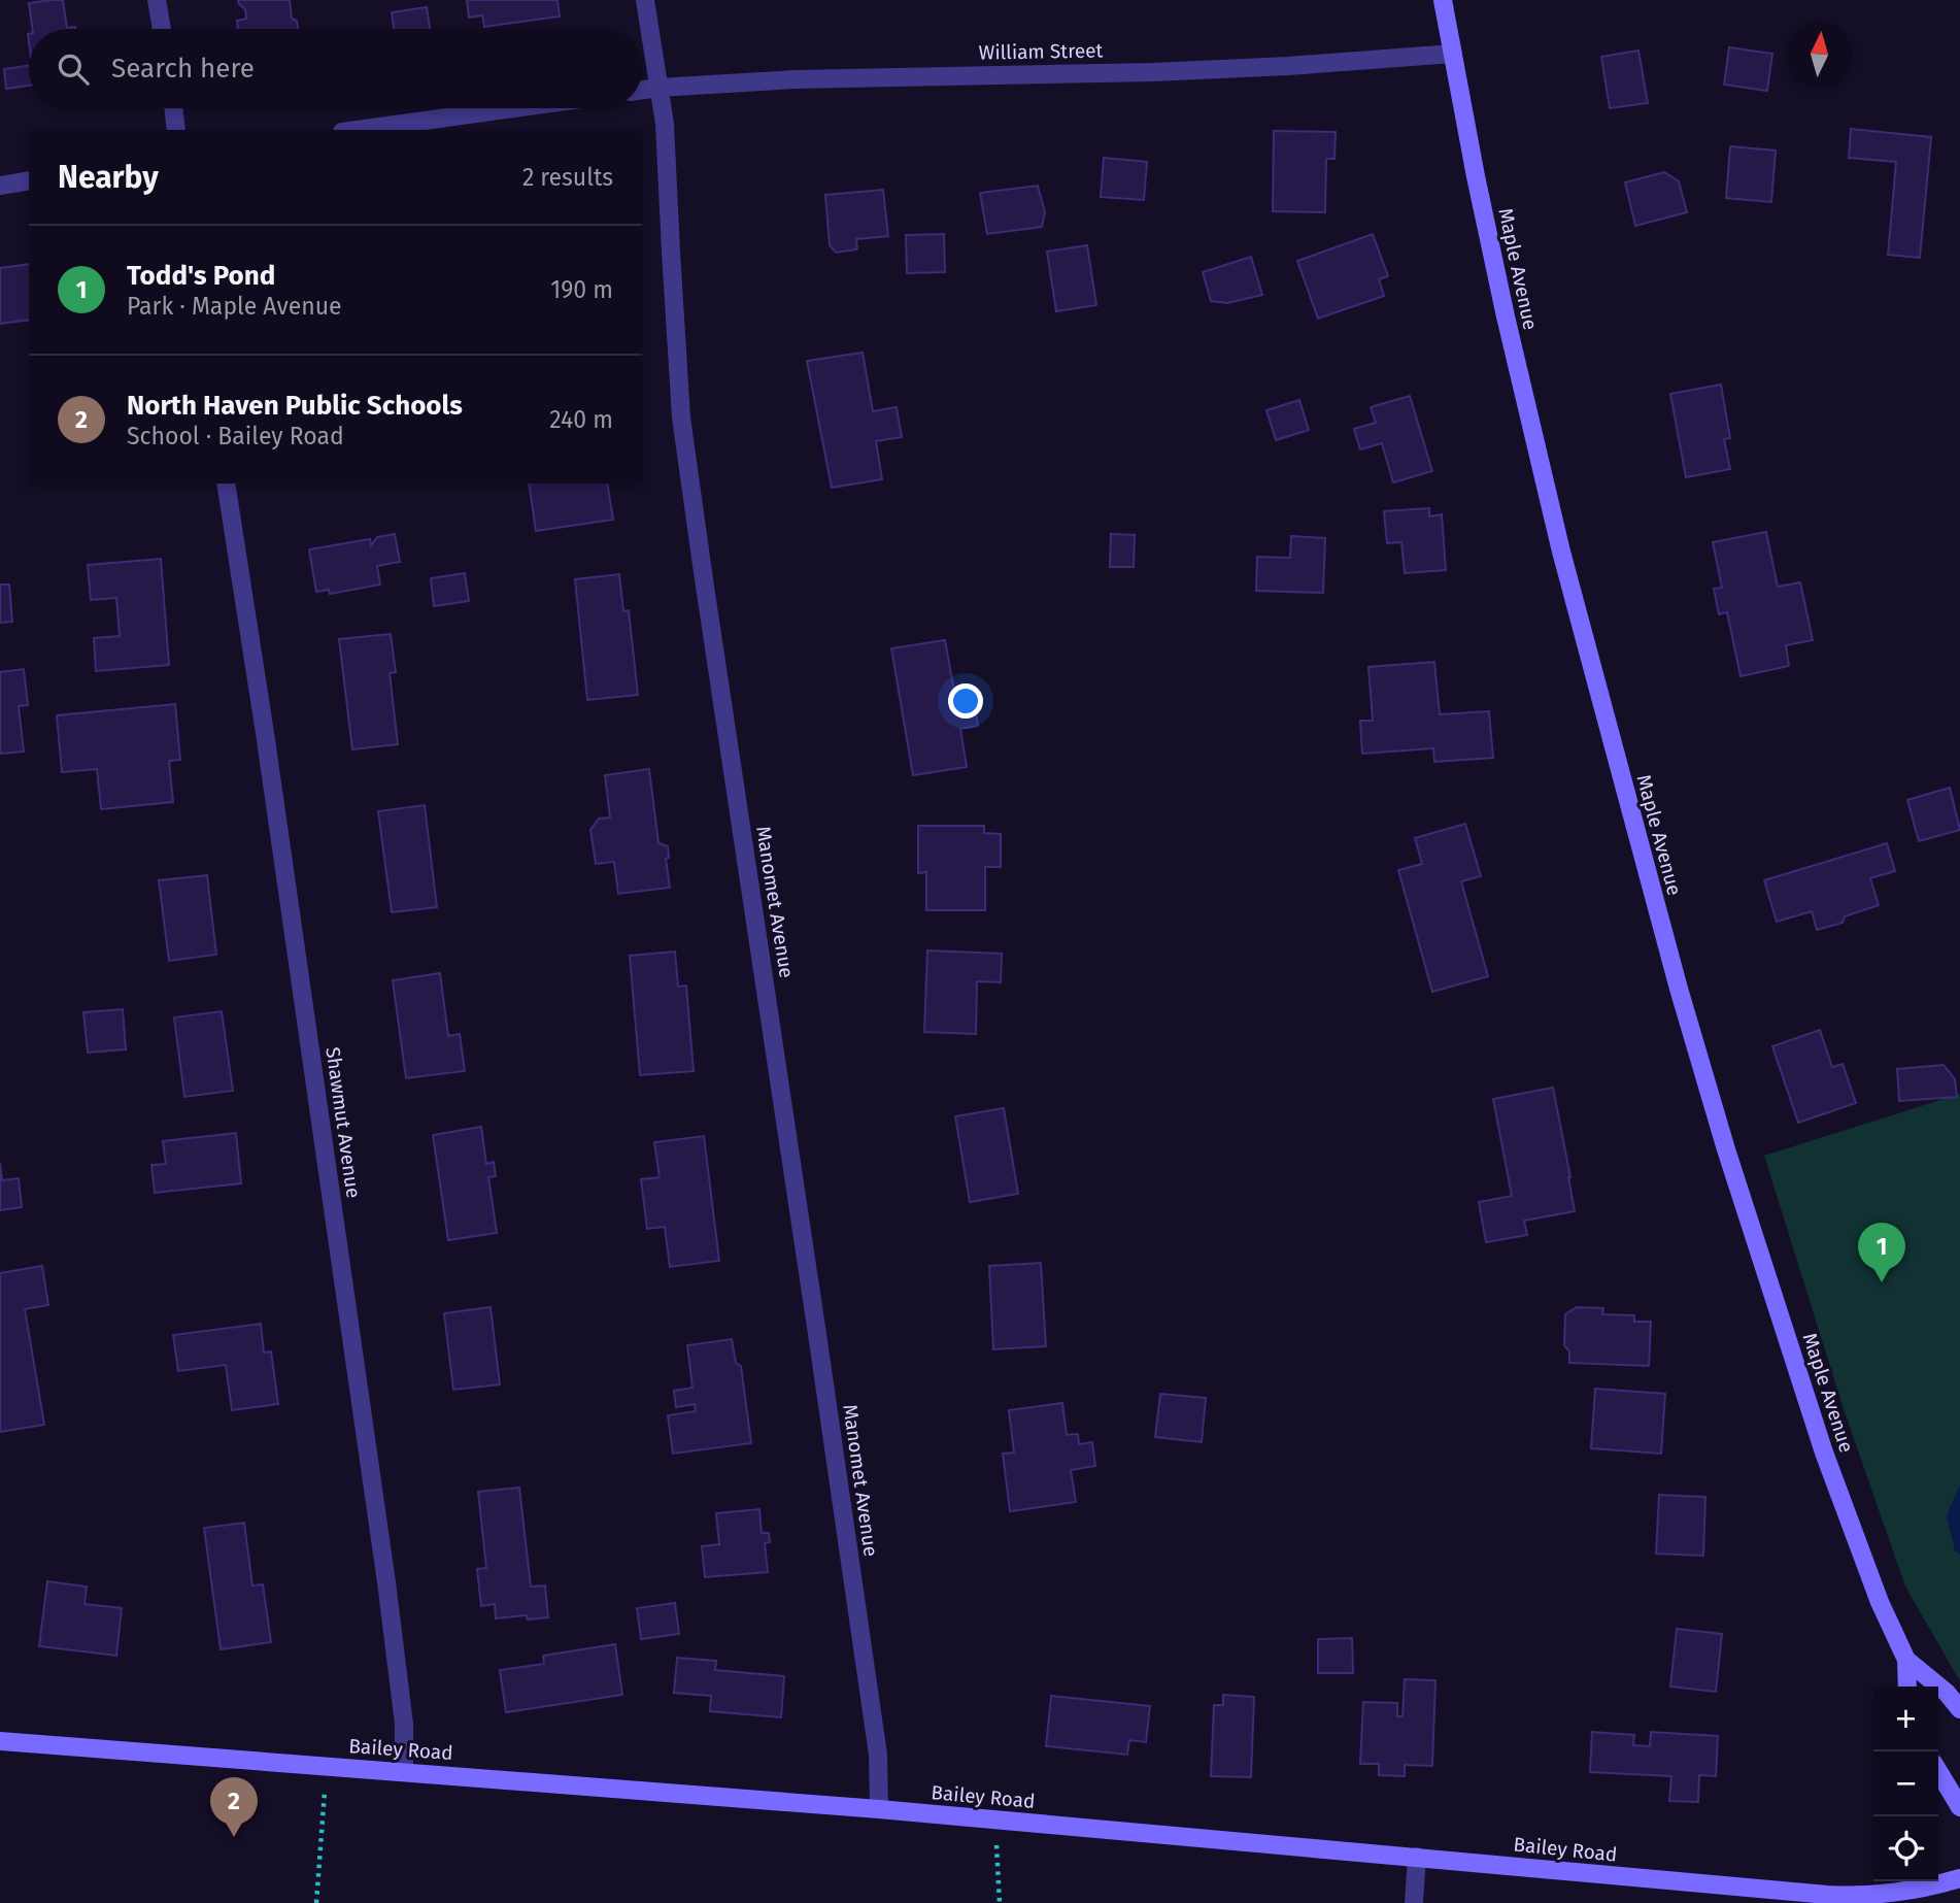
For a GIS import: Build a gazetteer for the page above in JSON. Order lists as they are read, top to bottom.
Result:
{
  "streets": {
    "main road": ["Maple Avenue", "Bailey Road"],
    "street": ["William Street", "Manomet Avenue", "Shawmut Avenue"]
  },
  "crossings": [
    ["William Street", "Maple Avenue"],
    ["William Street", "Manomet Avenue"],
    ["Manomet Avenue", "Bailey Road"],
    ["Shawmut Avenue", "Bailey Road"]
  ],
  "north": "top",
  "page": {
    "search": "Search here",
    "heading": ["Nearby", "2 results"],
    "list": [
      {
        "mark": "1",
        "name": "Todd's Pond",
        "note": "Park · Maple Avenue",
        "value": "190 m"
      },
      {
        "mark": "2",
        "name": "North Haven Public Schools",
        "note": "School · Bailey Road",
        "value": "240 m"
      }
    ],
    "pins": ["1", "2"],
    "map_buttons": ["+", "−"]
  }
}
